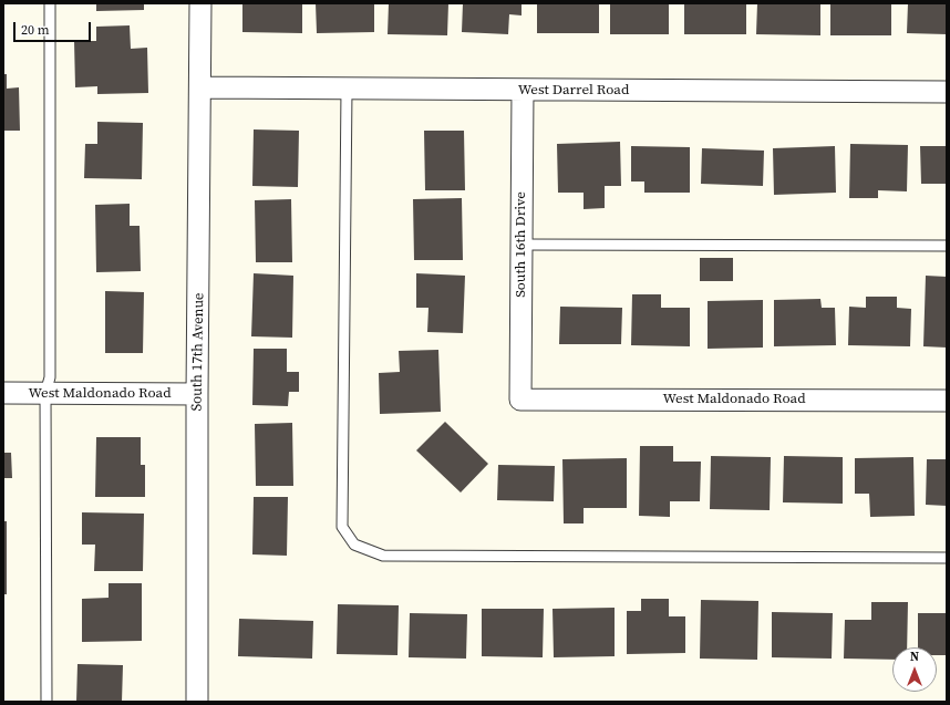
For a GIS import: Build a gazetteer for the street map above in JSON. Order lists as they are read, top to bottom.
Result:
{
  "streets": {
    "street": [
      "West Darrel Road",
      "South 16th Drive",
      "South 17th Avenue",
      "West Maldonado Road"
    ]
  },
  "crossings": [
    ["West Darrel Road", "South 16th Drive"],
    ["West Darrel Road", "South 17th Avenue"],
    ["South 16th Drive", "West Maldonado Road"],
    ["South 17th Avenue", "West Maldonado Road"]
  ],
  "scale_bar": "20 m",
  "north": "top"
}
